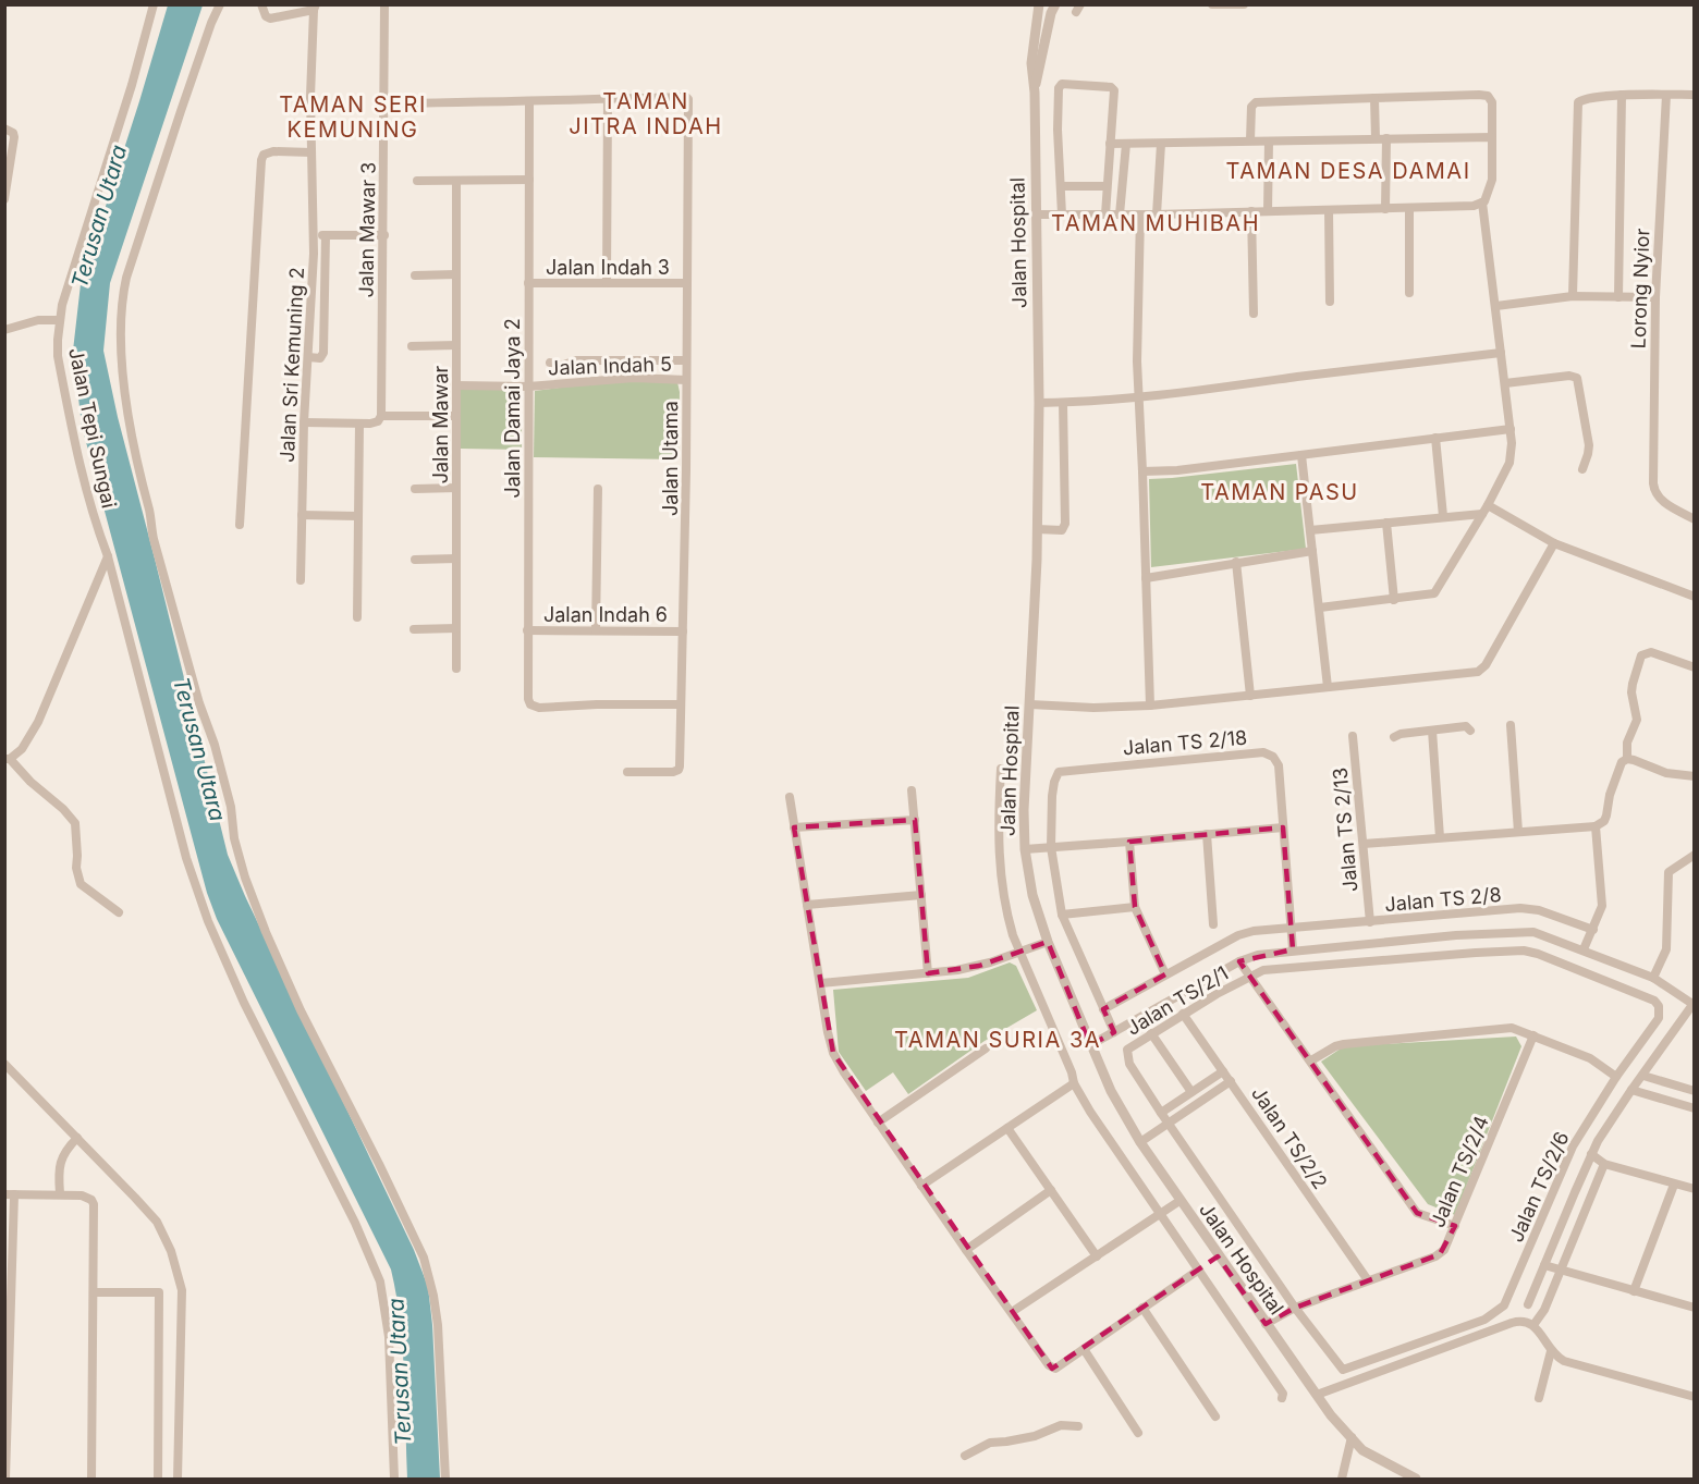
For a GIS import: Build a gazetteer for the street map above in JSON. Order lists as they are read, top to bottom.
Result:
{
  "streets": {
    "street": [
      "Jalan Mawar 3",
      "Jalan Hospital",
      "Jalan Indah 3",
      "Lorong Nyior",
      "Jalan Sri Kemuning 2",
      "Jalan Indah 5",
      "Jalan Damai Jaya 2",
      "Jalan Mawar",
      "Jalan Tepi Sungai",
      "Jalan Utama",
      "Jalan Indah 6",
      "Jalan TS 2/18",
      "Jalan TS 2/13",
      "Jalan TS 2/8",
      "Jalan TS/2/1",
      "Jalan TS/2/2",
      "Jalan TS/2/4",
      "Jalan TS/2/6"
    ]
  },
  "crossings": [
    ["Jalan Hospital", "Jalan TS/2/4"],
    ["Jalan Indah 3", "Jalan Damai Jaya 2"],
    ["Jalan Indah 3", "Jalan Utama"],
    ["Jalan Indah 5", "Jalan Damai Jaya 2"],
    ["Jalan Indah 5", "Jalan Mawar"],
    ["Jalan Indah 5", "Jalan Utama"],
    ["Jalan Damai Jaya 2", "Jalan Utama"],
    ["Jalan Damai Jaya 2", "Jalan Indah 6"],
    ["Jalan Utama", "Jalan Indah 6"],
    ["Jalan TS 2/18", "Jalan TS 2/8"],
    ["Jalan TS 2/13", "Jalan TS 2/8"],
    ["Jalan TS/2/1", "Jalan TS/2/2"],
    ["Jalan TS/2/1", "Jalan TS/2/6"],
    ["Jalan TS/2/2", "Jalan TS/2/4"],
    ["Jalan TS/2/4", "Jalan TS/2/6"]
  ],
  "districts": [
    "TAMAN JITRA INDAH",
    "TAMAN SERI KEMUNING",
    "TAMAN DESA DAMAI",
    "TAMAN MUHIBAH",
    "TAMAN PASU",
    "TAMAN SURIA 3A"
  ],
  "water": ["Terusan Utara"]
}
